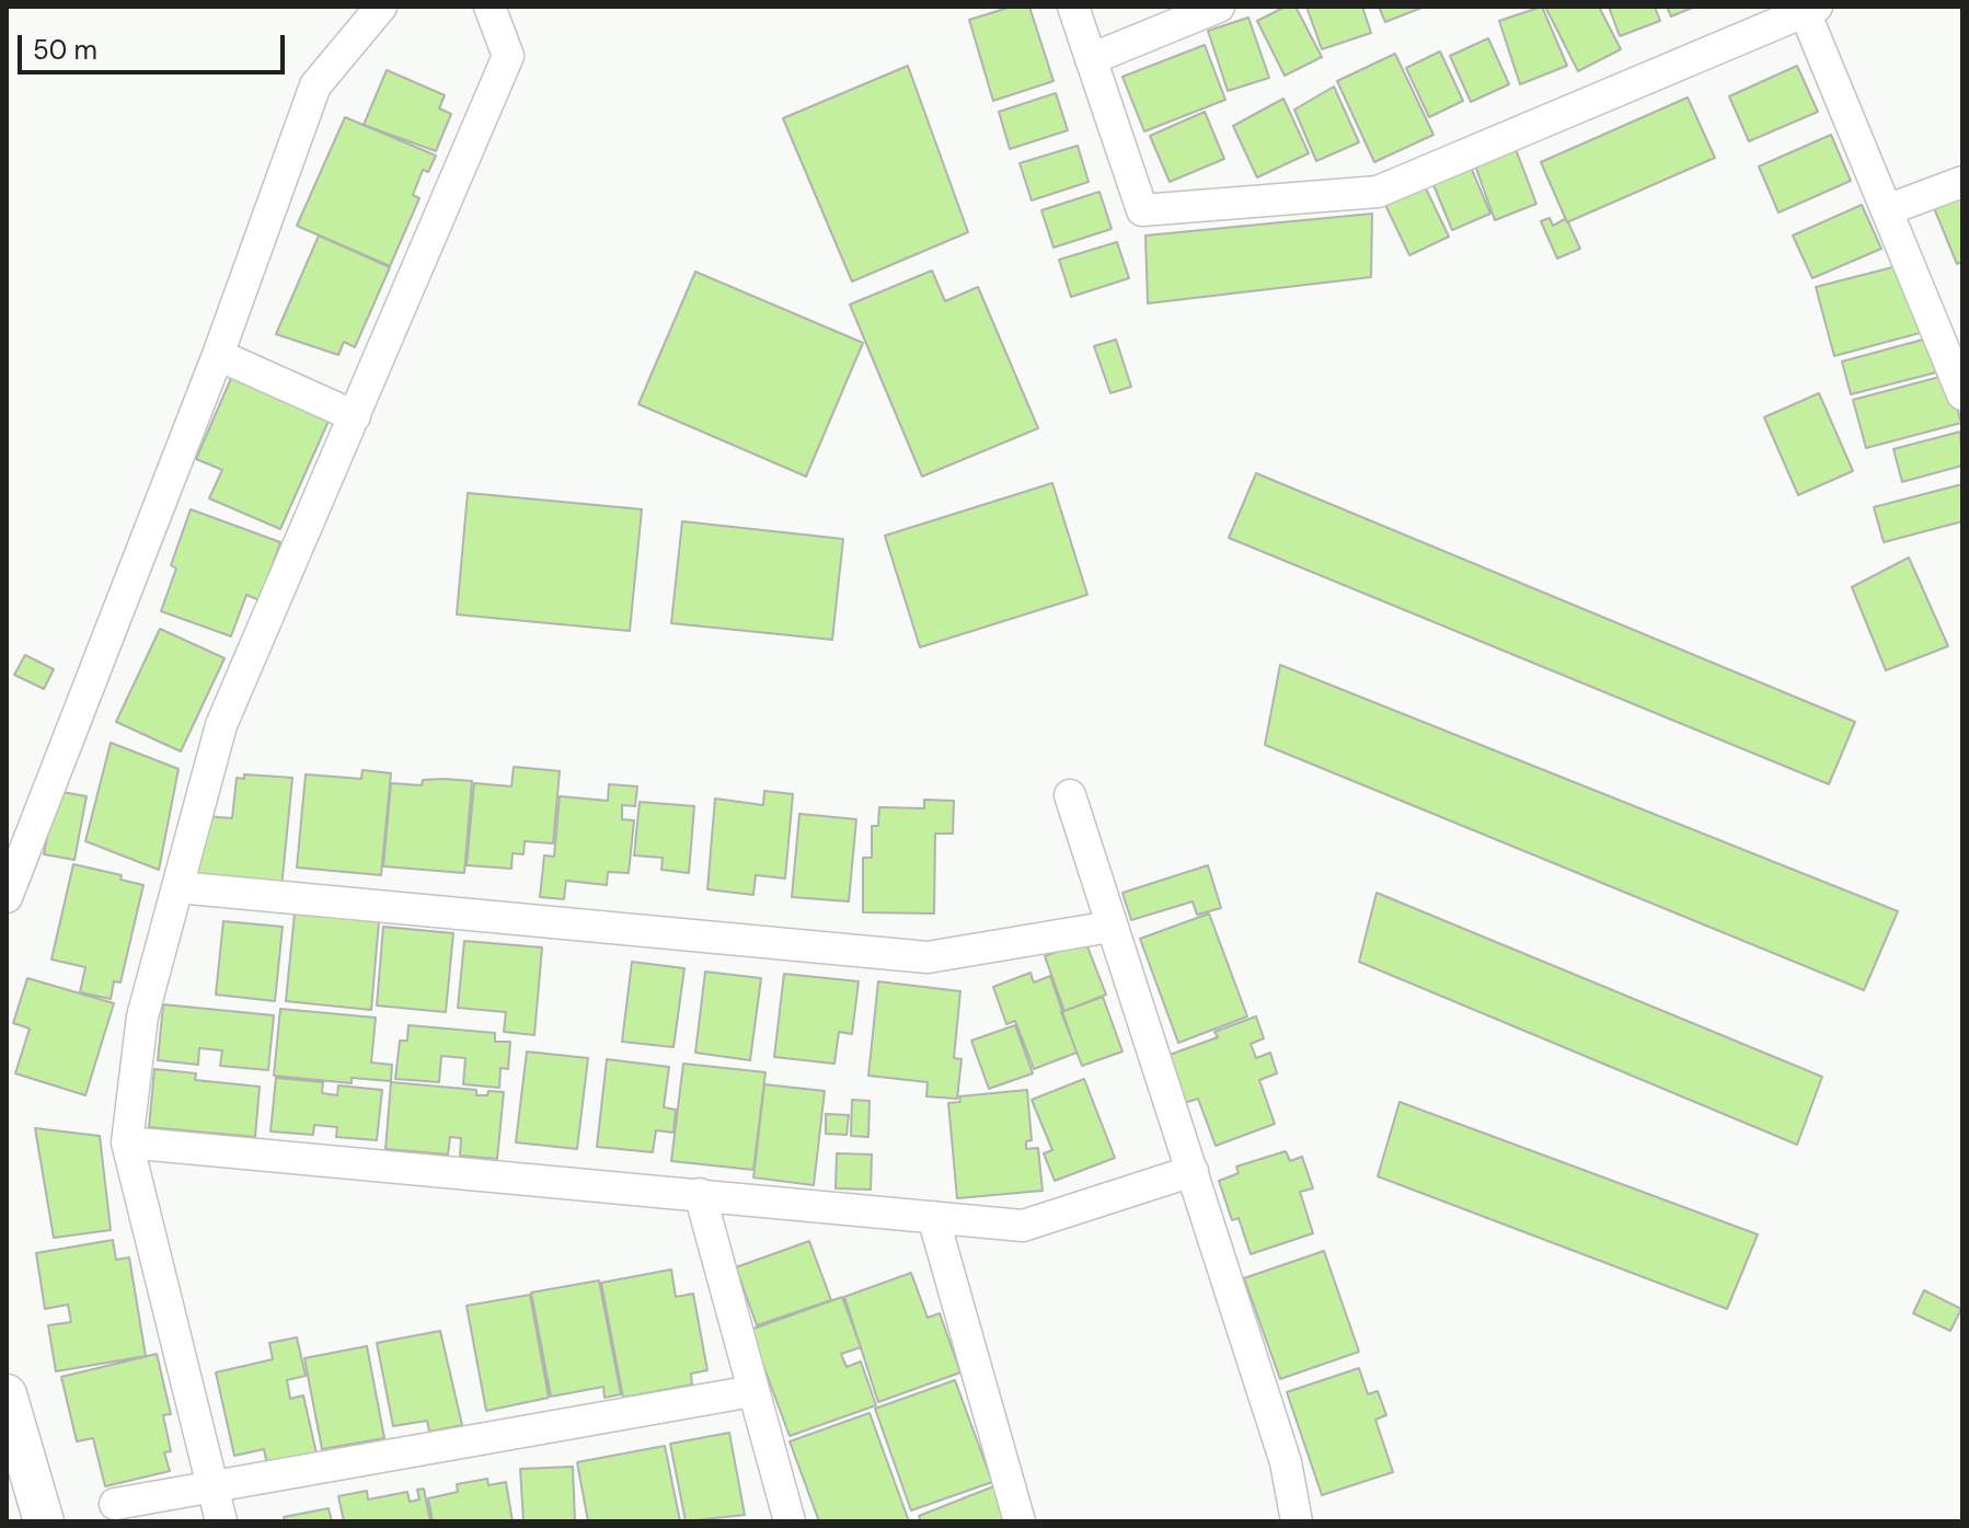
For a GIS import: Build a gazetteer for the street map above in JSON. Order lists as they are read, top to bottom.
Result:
{
  "scale_bar": "50 m"
}
